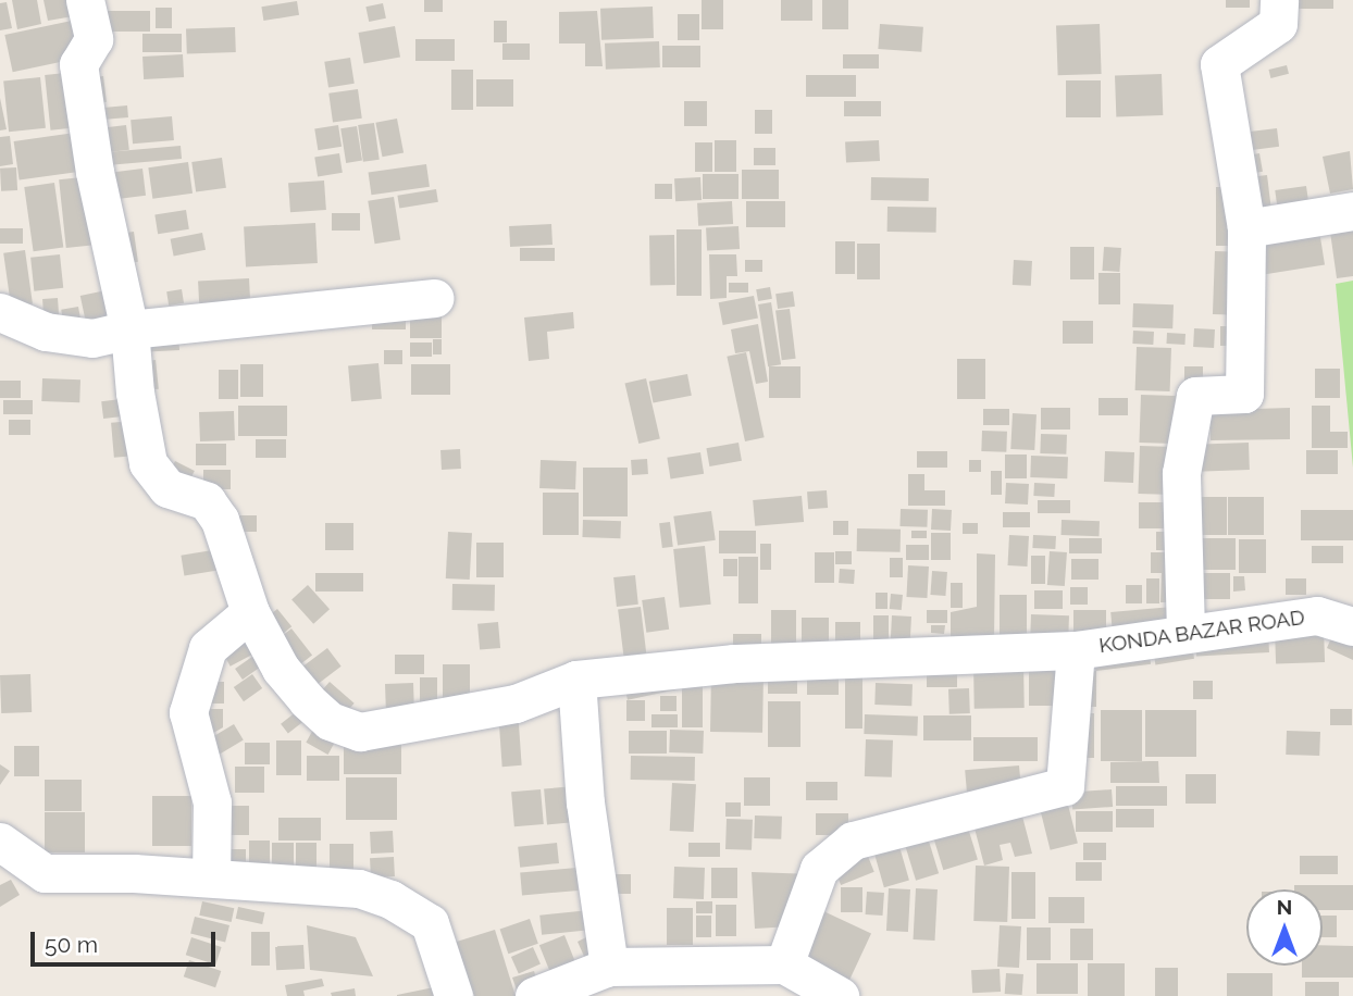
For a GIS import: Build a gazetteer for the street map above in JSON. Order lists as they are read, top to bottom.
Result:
{
  "streets": {
    "street": ["KONDA BAZAR ROAD"]
  },
  "scale_bar": "50 m",
  "north": "top"
}
